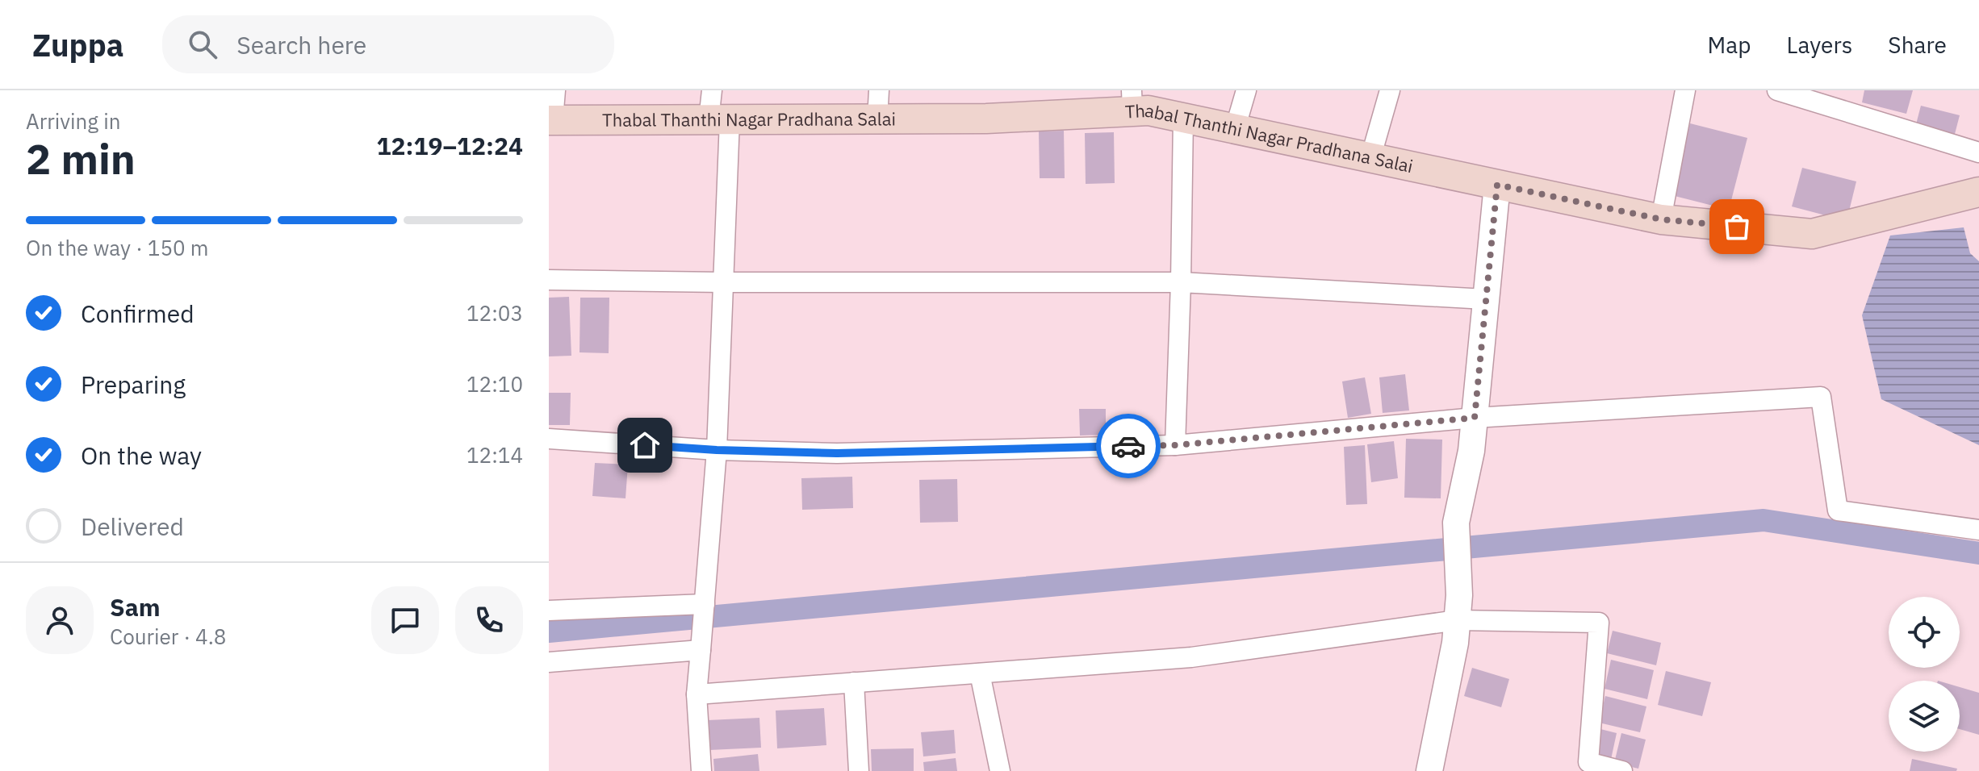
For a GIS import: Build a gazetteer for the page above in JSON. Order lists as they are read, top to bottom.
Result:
{
  "streets": {
    "main road": ["Thabal Thanthi Nagar Pradhana Salai"]
  },
  "page": {
    "header": "Zuppa",
    "search": "Search here",
    "nav": ["Map", "Layers", "Share"],
    "heading": ["2 min", "Arriving in", "12:19–12:24"],
    "panel": ["Sam", "Courier · 4.8"],
    "bar": "On the way · 150 m",
    "list": [
      ["Confirmed", "12:03"],
      ["Preparing", "12:10"],
      ["On the way", "12:14"],
      "Delivered"
    ]
  }
}
